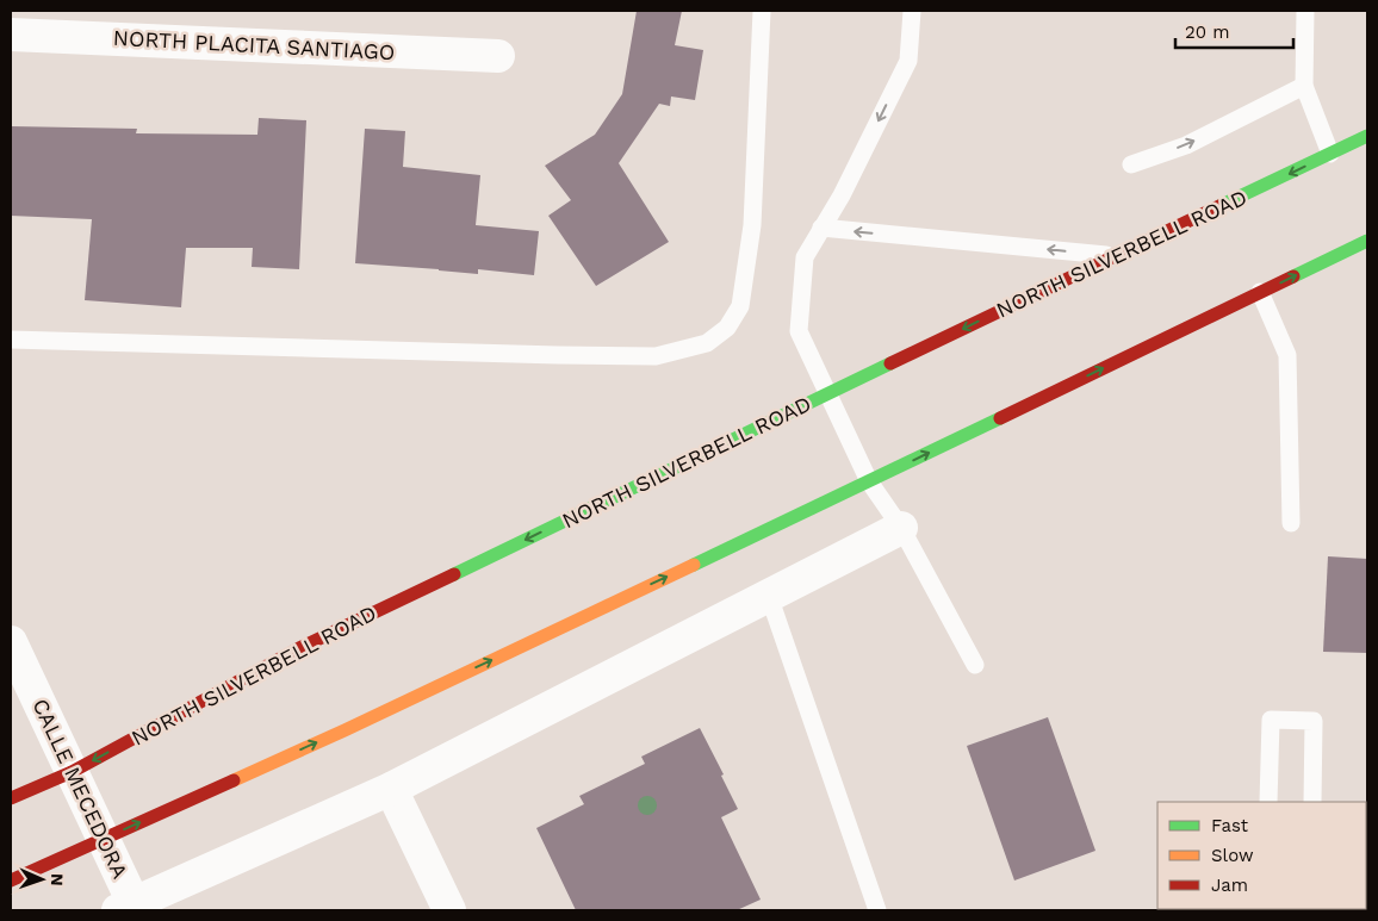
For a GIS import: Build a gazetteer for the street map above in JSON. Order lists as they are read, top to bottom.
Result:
{
  "streets": {
    "main road": ["NORTH SILVERBELL ROAD"],
    "street": ["NORTH PLACITA SANTIAGO", "CALLE MECEDORA"]
  },
  "crossings": [
    ["NORTH SILVERBELL ROAD", "CALLE MECEDORA"]
  ],
  "legend": ["Fast", "Slow", "Jam"],
  "scale_bar": "20 m",
  "north": "right"
}
